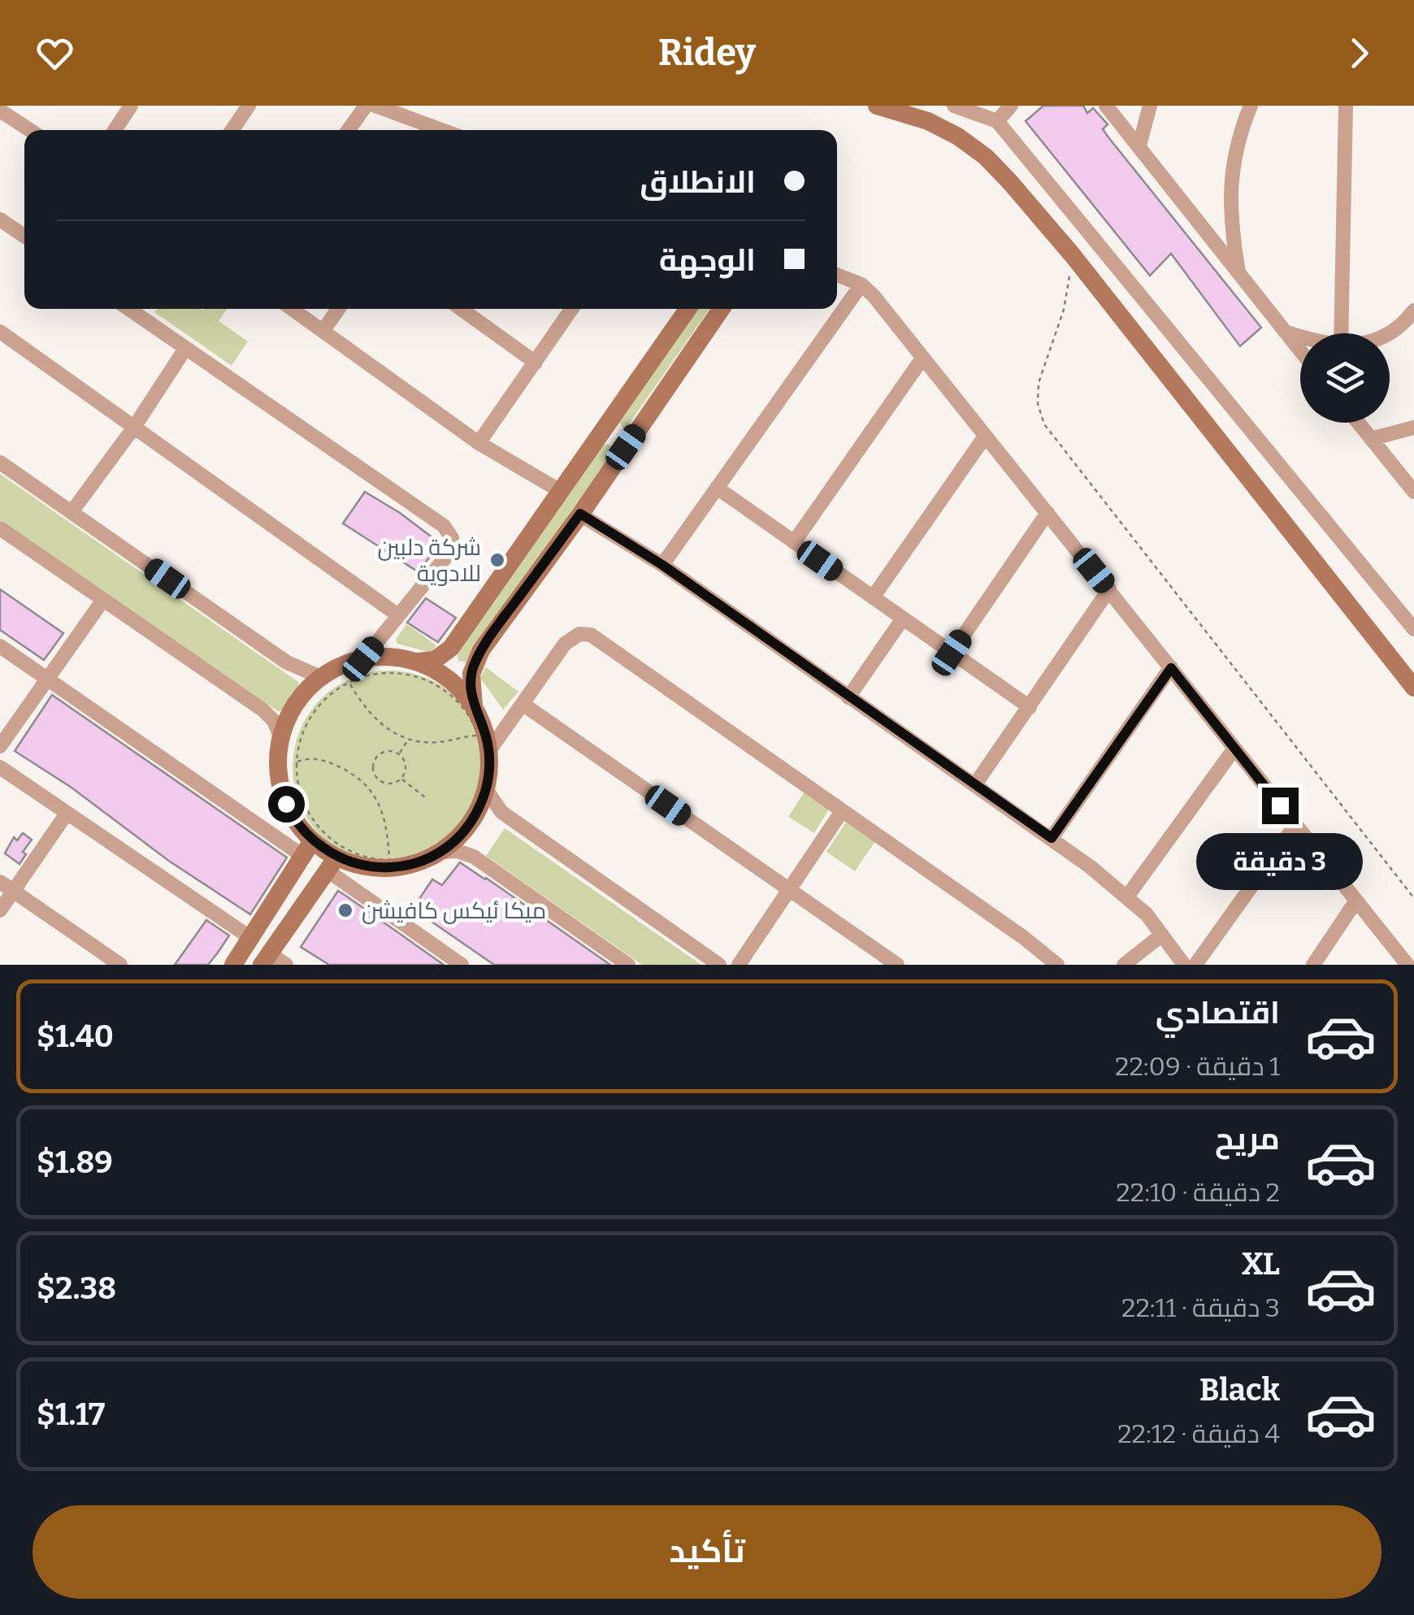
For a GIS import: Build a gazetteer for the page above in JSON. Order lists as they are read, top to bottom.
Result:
{
  "places": ["شركة دلبين للادوية", "میکا ئیکس کافیشن"],
  "page": {
    "header": "Ridey",
    "banner": ["الانطلاق", "الوجهة"],
    "bubble": "3 دقيقة",
    "list": [
      {
        "name": "اقتصادي",
        "note": "1 دقيقة · 22:09",
        "value": "$1.40"
      },
      {
        "name": "مريح",
        "note": "2 دقيقة · 22:10",
        "value": "$1.89"
      },
      {
        "name": "XL",
        "note": "3 دقيقة · 22:11",
        "value": "$2.38"
      },
      {
        "name": "Black",
        "note": "4 دقيقة · 22:12",
        "value": "$1.17"
      }
    ],
    "buttons": "تأكيد"
  }
}
